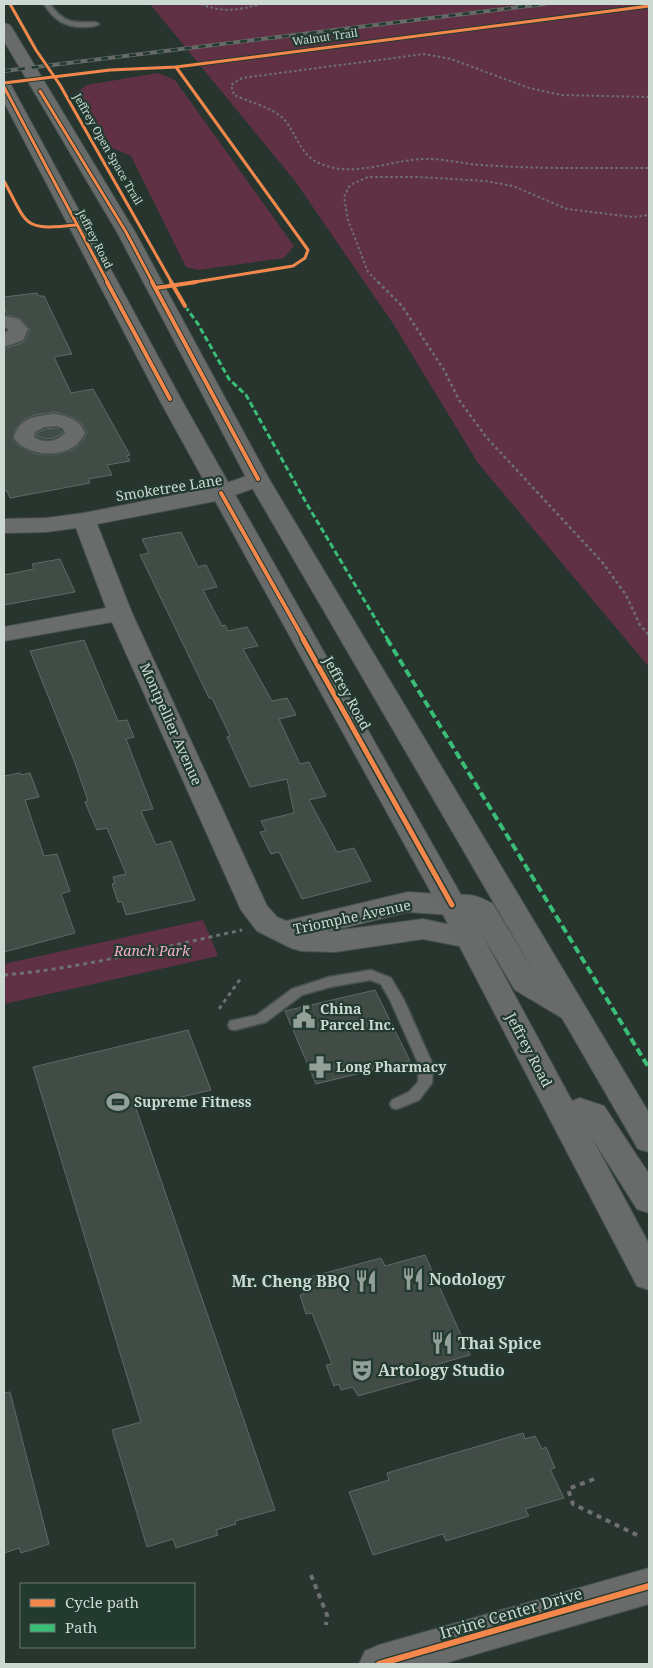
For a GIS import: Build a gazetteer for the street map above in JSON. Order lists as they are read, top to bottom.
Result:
{
  "streets": {
    "main road": ["Jeffrey Road", "Irvine Center Drive"],
    "street": ["Smoketree Lane", "Montpellier Avenue", "Triomphe Avenue"],
    "cycle path": ["Walnut Trail", "Jeffrey Open Space Trail"]
  },
  "crossings": [
    ["Jeffrey Road", "Smoketree Lane"],
    ["Jeffrey Road", "Triomphe Avenue"],
    ["Smoketree Lane", "Montpellier Avenue"],
    ["Montpellier Avenue", "Triomphe Avenue"]
  ],
  "parks": ["Ranch Park"],
  "places": {
    "public building": ["China Parcel Inc."],
    "pharmacy": ["Long Pharmacy"],
    "sports": ["Supreme Fitness"],
    "restaurant": ["Nodology", "Mr. Cheng BBQ", "Thai Spice"],
    "theatre": ["Artology Studio"]
  },
  "legend": ["Cycle path", "Path"]
}
